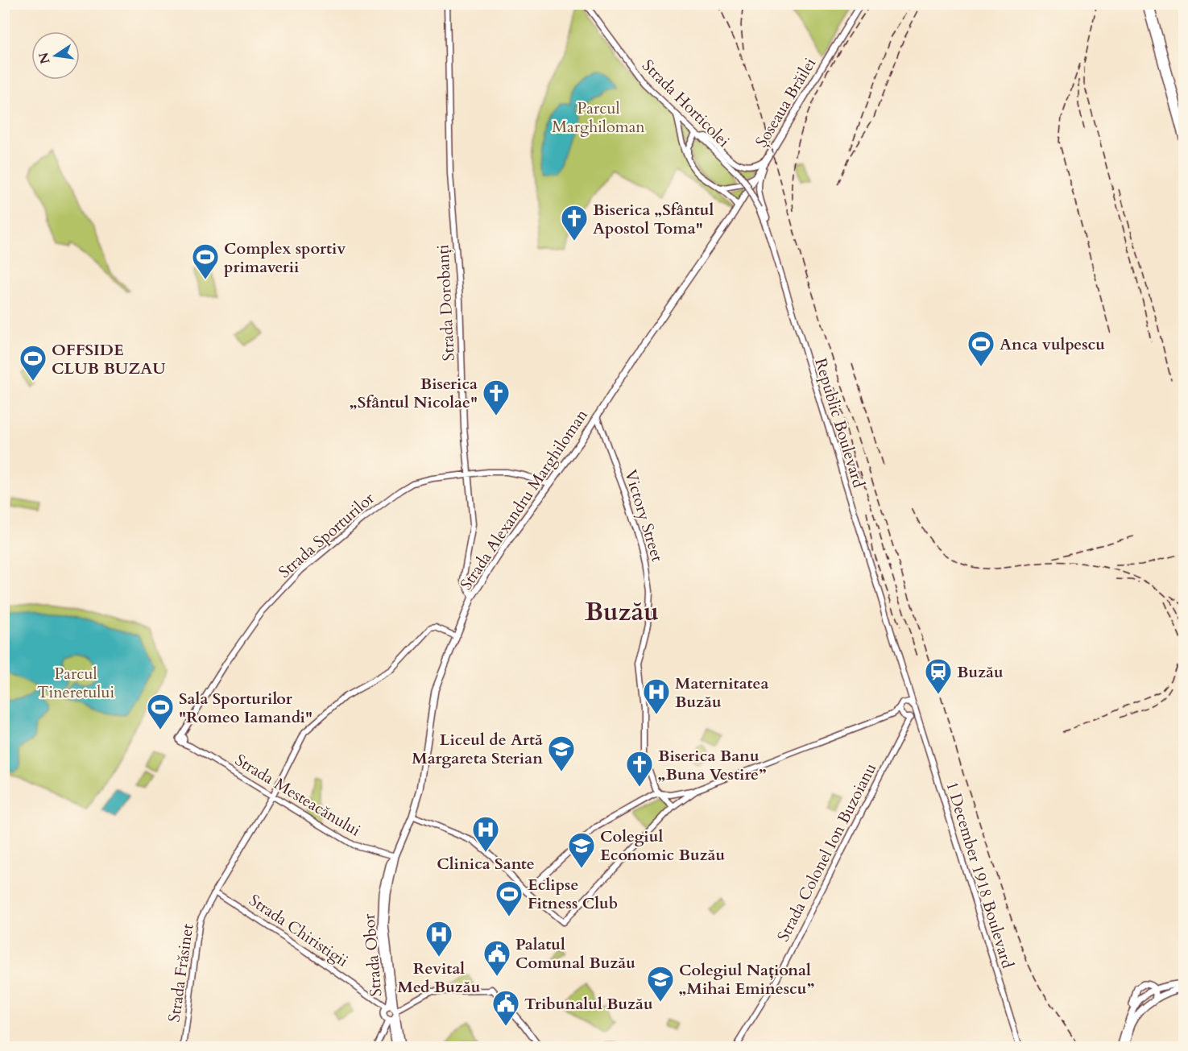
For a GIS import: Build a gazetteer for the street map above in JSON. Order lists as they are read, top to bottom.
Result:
{
  "streets": {
    "main road": [
      "Șoseaua Brăilei",
      "Strada Horticolei",
      "Strada Dorobanți",
      "Republic Boulevard",
      "Strada Alexandru Marghiloman",
      "Victory Street",
      "Strada Sporturilor",
      "Strada Mesteacănului",
      "Strada Colonel Ion Buzoianu",
      "1 December 1918 Boulevard",
      "Strada Chiristigii",
      "Strada Obor",
      "Strada Frăsinet"
    ]
  },
  "crossings": [
    ["Șoseaua Brăilei", "Strada Alexandru Marghiloman"],
    ["Strada Horticolei", "Republic Boulevard"],
    ["Strada Dorobanți", "Strada Alexandru Marghiloman"],
    ["Strada Dorobanți", "Strada Sporturilor"],
    ["Republic Boulevard", "Strada Colonel Ion Buzoianu"],
    ["Republic Boulevard", "1 December 1918 Boulevard"],
    ["Strada Alexandru Marghiloman", "Victory Street"],
    ["Strada Alexandru Marghiloman", "Strada Sporturilor"],
    ["Strada Alexandru Marghiloman", "Strada Mesteacănului"],
    ["Strada Alexandru Marghiloman", "Strada Obor"],
    ["Strada Sporturilor", "Strada Mesteacănului"],
    ["Strada Mesteacănului", "Strada Obor"],
    ["Strada Colonel Ion Buzoianu", "1 December 1918 Boulevard"],
    ["Strada Chiristigii", "Strada Obor"],
    ["Strada Chiristigii", "Strada Frăsinet"]
  ],
  "districts": ["Buzău"],
  "parks": ["Parcul Marghiloman", "Parcul Tineretului"],
  "places": {
    "church": ["Biserica „Sfântul Apostol Toma\"", "Biserica „Sfântul Nicolae\"", "Biserica Banu „Buna Vestire”"],
    "sports": [
      "Complex sportiv primaverii",
      "Anca vulpescu",
      "OFFSIDE CLUB BUZAU",
      "Sala Sporturilor \"Romeo Iamandi\"",
      "Eclipse Fitness Club"
    ],
    "station": ["Buzău"],
    "hospital": ["Maternitatea Buzău", "Clinica Sante", "Revital Med Buzău"],
    "school or university": ["Liceul de Artă Margareta Sterian", "Colegiul Economic Buzău", "Colegiul Național „Mihai Eminescu”"],
    "public building": ["Palatul Comunal Buzău", "Tribunalul Buzău"]
  },
  "north": "left"
}
